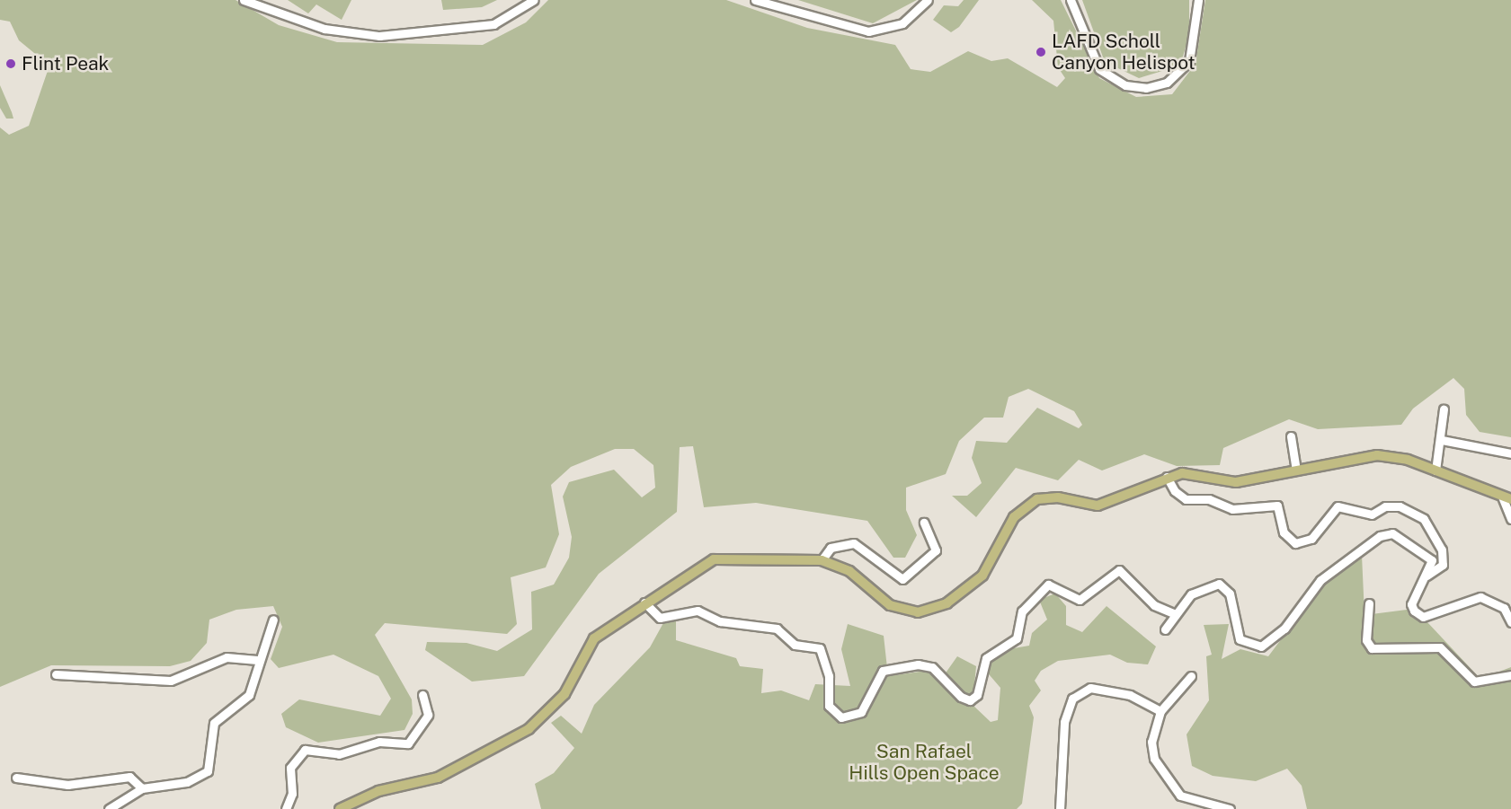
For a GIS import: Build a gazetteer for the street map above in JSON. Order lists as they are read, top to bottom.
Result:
{
  "parks": ["San Rafael Hills Open Space"],
  "places": ["LAFD Scholl Canyon Helispot", "Flint Peak"]
}
